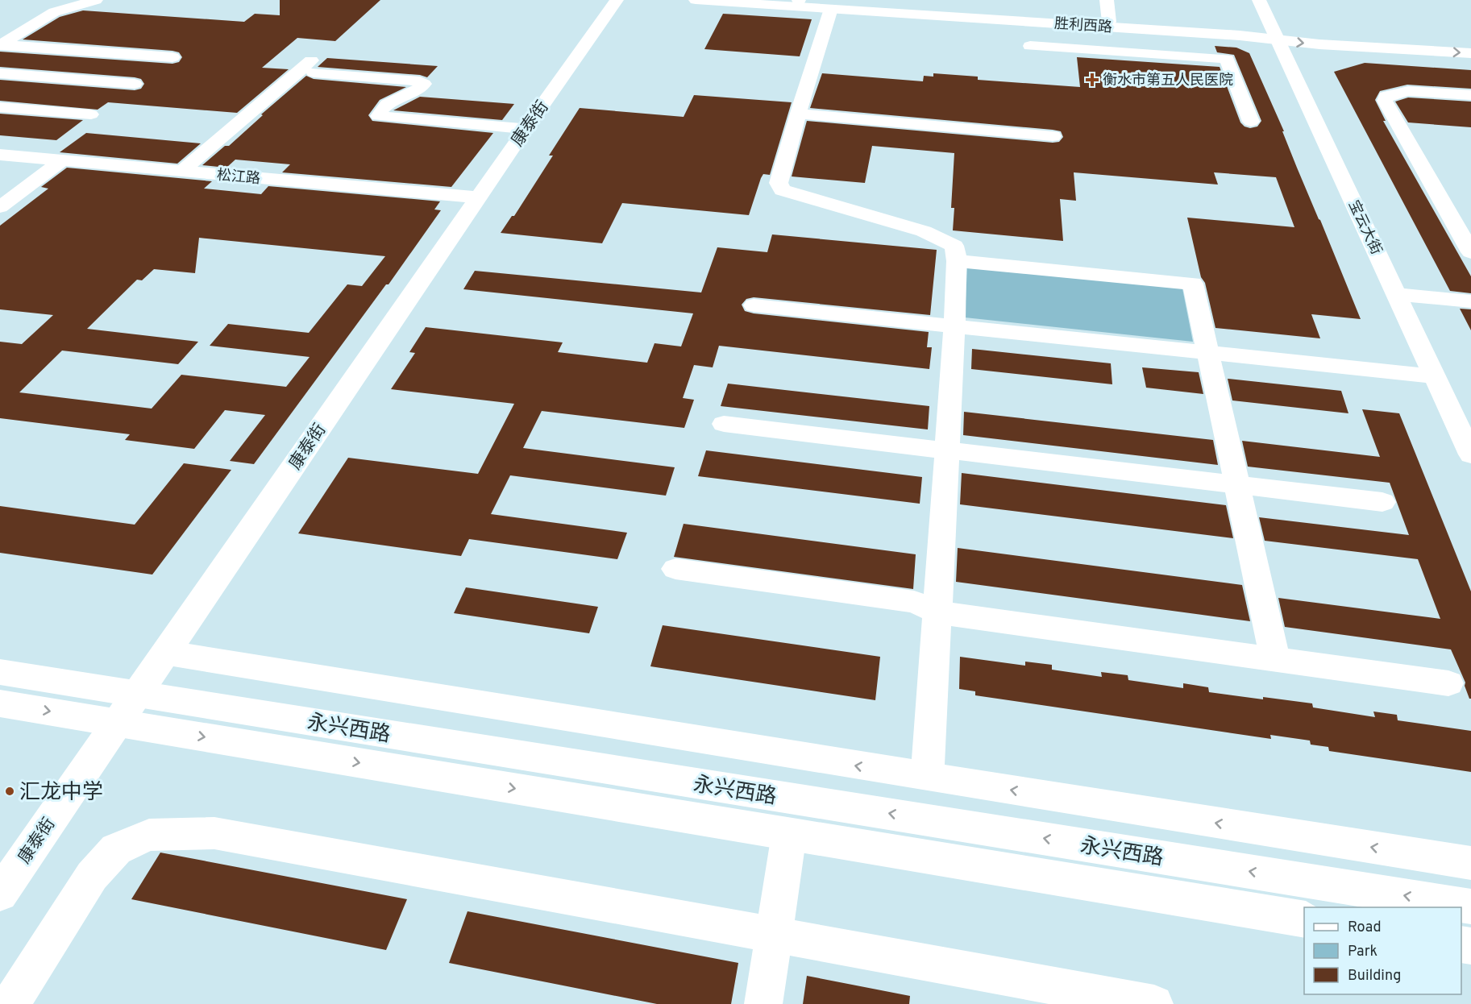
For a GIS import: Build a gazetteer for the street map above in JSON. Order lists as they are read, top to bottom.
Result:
{
  "streets": {
    "street": [
      "胜利西路",
      "康泰街",
      "松江路",
      "宝云大街",
      "永兴西路"
    ]
  },
  "crossings": [
    ["胜利西路", "宝云大街"],
    ["康泰街", "松江路"],
    ["康泰街", "永兴西路"]
  ],
  "places": {
    "health": ["衡水市第五人民医院"],
    "other": ["汇龙中学"]
  },
  "legend": ["Road", "Park", "Building"]
}
